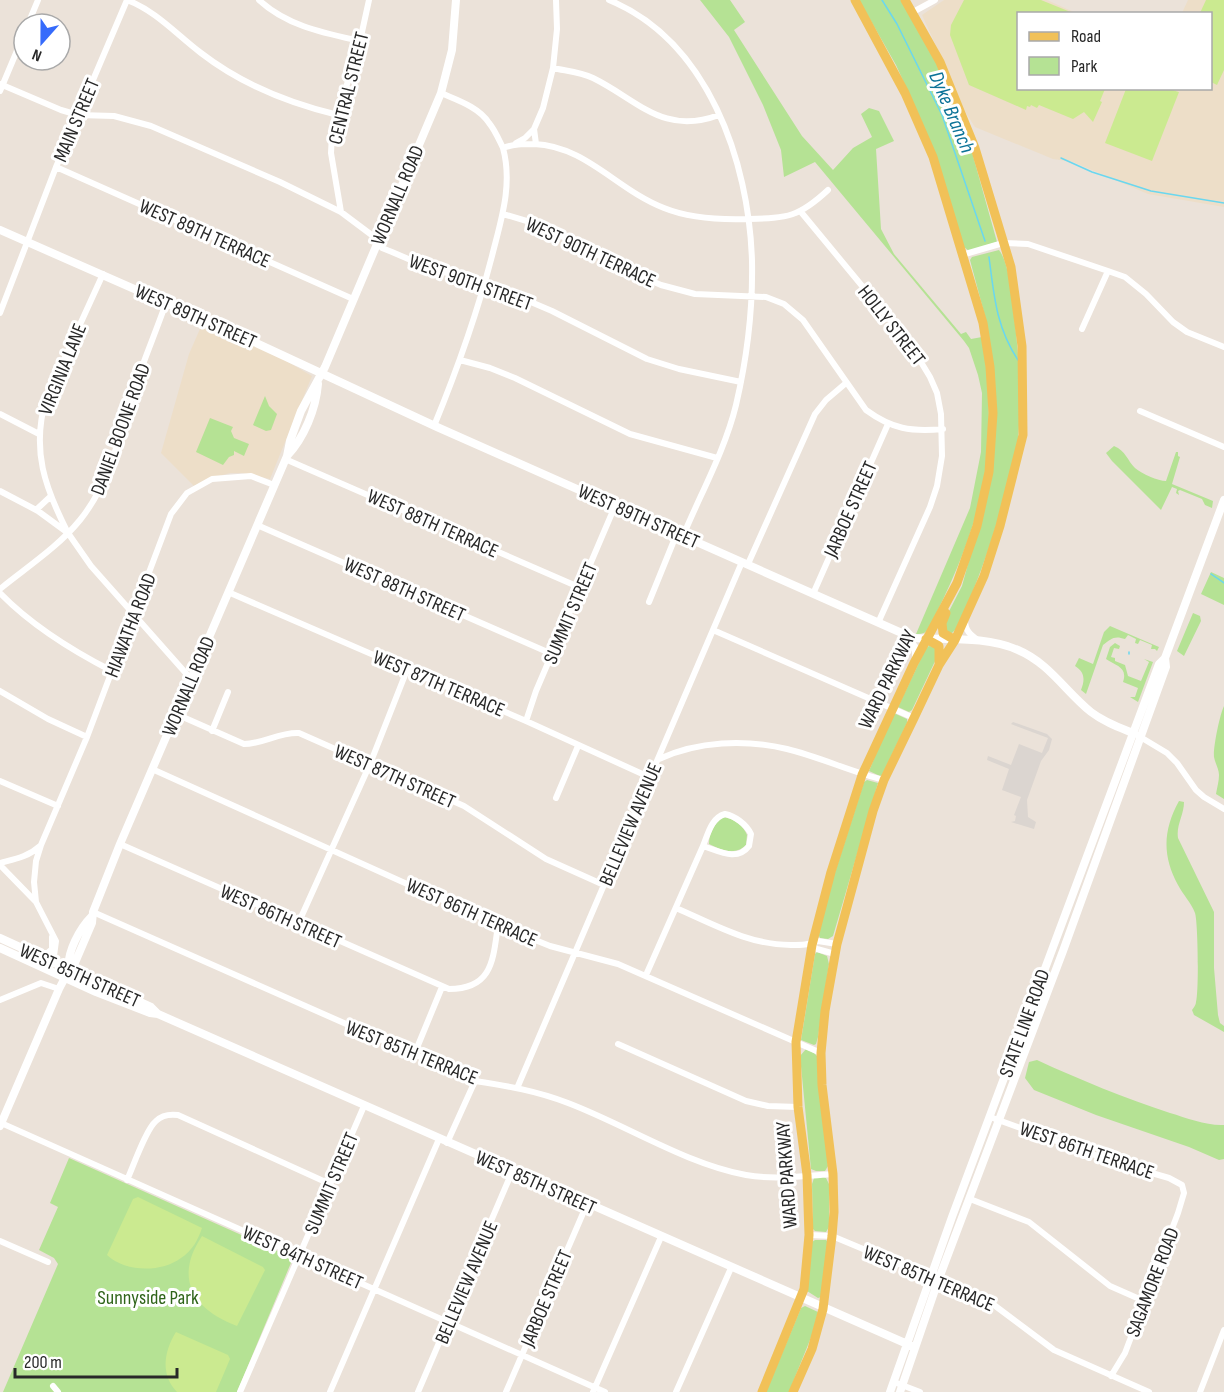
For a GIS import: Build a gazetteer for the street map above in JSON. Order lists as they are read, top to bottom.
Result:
{
  "streets": {
    "main road": [
      "WORNALL ROAD",
      "WEST 89TH STREET",
      "WARD PARKWAY",
      "WEST 85TH STREET",
      "STATE LINE ROAD"
    ],
    "street": [
      "CENTRAL STREET",
      "MAIN STREET",
      "WEST 89TH TERRACE",
      "WEST 90TH TERRACE",
      "WEST 90TH STREET",
      "HOLLY STREET",
      "VIRGINIA LANE",
      "DANIEL BOONE ROAD",
      "JARBOE STREET",
      "WEST 88TH TERRACE",
      "WEST 88TH STREET",
      "SUMMIT STREET",
      "HIAWATHA ROAD",
      "WEST 87TH TERRACE",
      "WEST 87TH STREET",
      "BELLEVIEW AVENUE",
      "WEST 86TH TERRACE",
      "WEST 86TH STREET",
      "WEST 85TH TERRACE",
      "WEST 84TH STREET",
      "SAGAMORE ROAD"
    ]
  },
  "crossings": [
    ["CENTRAL STREET", "WEST 90TH STREET"],
    ["MAIN STREET", "WEST 89TH TERRACE"],
    ["MAIN STREET", "WEST 90TH STREET"],
    ["MAIN STREET", "WEST 89TH STREET"],
    ["WORNALL ROAD", "WEST 89TH TERRACE"],
    ["WORNALL ROAD", "WEST 90TH STREET"],
    ["WORNALL ROAD", "WEST 89TH STREET"],
    ["WORNALL ROAD", "WEST 88TH TERRACE"],
    ["WORNALL ROAD", "WEST 88TH STREET"],
    ["WORNALL ROAD", "HIAWATHA ROAD"],
    ["WORNALL ROAD", "WEST 87TH TERRACE"],
    ["WORNALL ROAD", "WEST 87TH STREET"],
    ["WORNALL ROAD", "WEST 86TH TERRACE"],
    ["WORNALL ROAD", "WEST 86TH STREET"],
    ["WORNALL ROAD", "WEST 85TH STREET"],
    ["WORNALL ROAD", "WEST 85TH TERRACE"],
    ["WORNALL ROAD", "WEST 84TH STREET"],
    ["WEST 90TH TERRACE", "HOLLY STREET"],
    ["WEST 90TH TERRACE", "JARBOE STREET"],
    ["WEST 90TH TERRACE", "BELLEVIEW AVENUE"],
    ["WEST 89TH STREET", "HOLLY STREET"],
    ["WEST 89TH STREET", "VIRGINIA LANE"],
    ["WEST 89TH STREET", "DANIEL BOONE ROAD"],
    ["WEST 89TH STREET", "JARBOE STREET"],
    ["WEST 89TH STREET", "SUMMIT STREET"],
    ["WEST 89TH STREET", "WARD PARKWAY"],
    ["WEST 89TH STREET", "BELLEVIEW AVENUE"],
    ["WEST 89TH STREET", "STATE LINE ROAD"],
    ["VIRGINIA LANE", "DANIEL BOONE ROAD"],
    ["JARBOE STREET", "WEST 85TH STREET"],
    ["JARBOE STREET", "WEST 84TH STREET"],
    ["WEST 88TH TERRACE", "SUMMIT STREET"],
    ["WEST 88TH STREET", "SUMMIT STREET"],
    ["SUMMIT STREET", "WEST 87TH TERRACE"],
    ["SUMMIT STREET", "WEST 85TH STREET"],
    ["SUMMIT STREET", "WEST 84TH STREET"],
    ["HIAWATHA ROAD", "WEST 85TH STREET"],
    ["WARD PARKWAY", "WEST 86TH TERRACE"],
    ["WARD PARKWAY", "WEST 85TH STREET"],
    ["WARD PARKWAY", "WEST 85TH TERRACE"],
    ["WEST 87TH TERRACE", "BELLEVIEW AVENUE"],
    ["WEST 87TH STREET", "BELLEVIEW AVENUE"],
    ["BELLEVIEW AVENUE", "WEST 86TH TERRACE"],
    ["BELLEVIEW AVENUE", "WEST 85TH STREET"],
    ["BELLEVIEW AVENUE", "WEST 85TH TERRACE"],
    ["BELLEVIEW AVENUE", "WEST 84TH STREET"],
    ["WEST 86TH TERRACE", "STATE LINE ROAD"],
    ["WEST 86TH TERRACE", "SAGAMORE ROAD"],
    ["WEST 85TH STREET", "STATE LINE ROAD"],
    ["STATE LINE ROAD", "WEST 85TH TERRACE"],
    ["WEST 85TH TERRACE", "SAGAMORE ROAD"]
  ],
  "water": ["Dyke Branch"],
  "parks": ["Sunnyside Park"],
  "legend": ["Road", "Park"],
  "scale_bar": "200 m",
  "north": "bottom"
}
